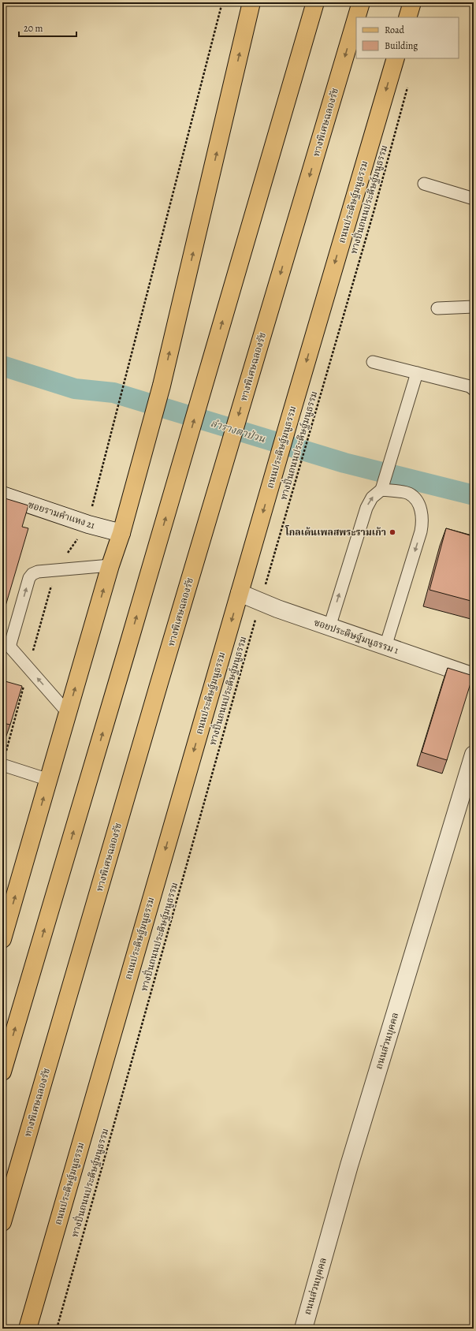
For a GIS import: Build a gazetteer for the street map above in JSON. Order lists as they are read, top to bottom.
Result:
{
  "streets": {
    "main road": ["ทางพิเศษฉลองรัช", "ถนนประดิษฐ์มนูธรรม"],
    "street": ["ซอยรามคำแหง 21", "ซอยประดิษฐ์มนูธรรม 1", "ถนนส่วนบุคคล"],
    "path": ["ทางปั่นถนนประดิษฐ์มนูธรรม"]
  },
  "crossings": [
    ["ทางปั่นถนนประดิษฐ์มนูธรรม", "ซอยประดิษฐ์มนูธรรม 1"],
    ["ถนนประดิษฐ์มนูธรรม", "ซอยประดิษฐ์มนูธรรม 1"]
  ],
  "water": ["ลำรางตาป่วน"],
  "places": ["โกลเด้นเพลสพระรามเก้า"],
  "legend": ["Road", "Building"],
  "scale_bar": "20 m"
}
